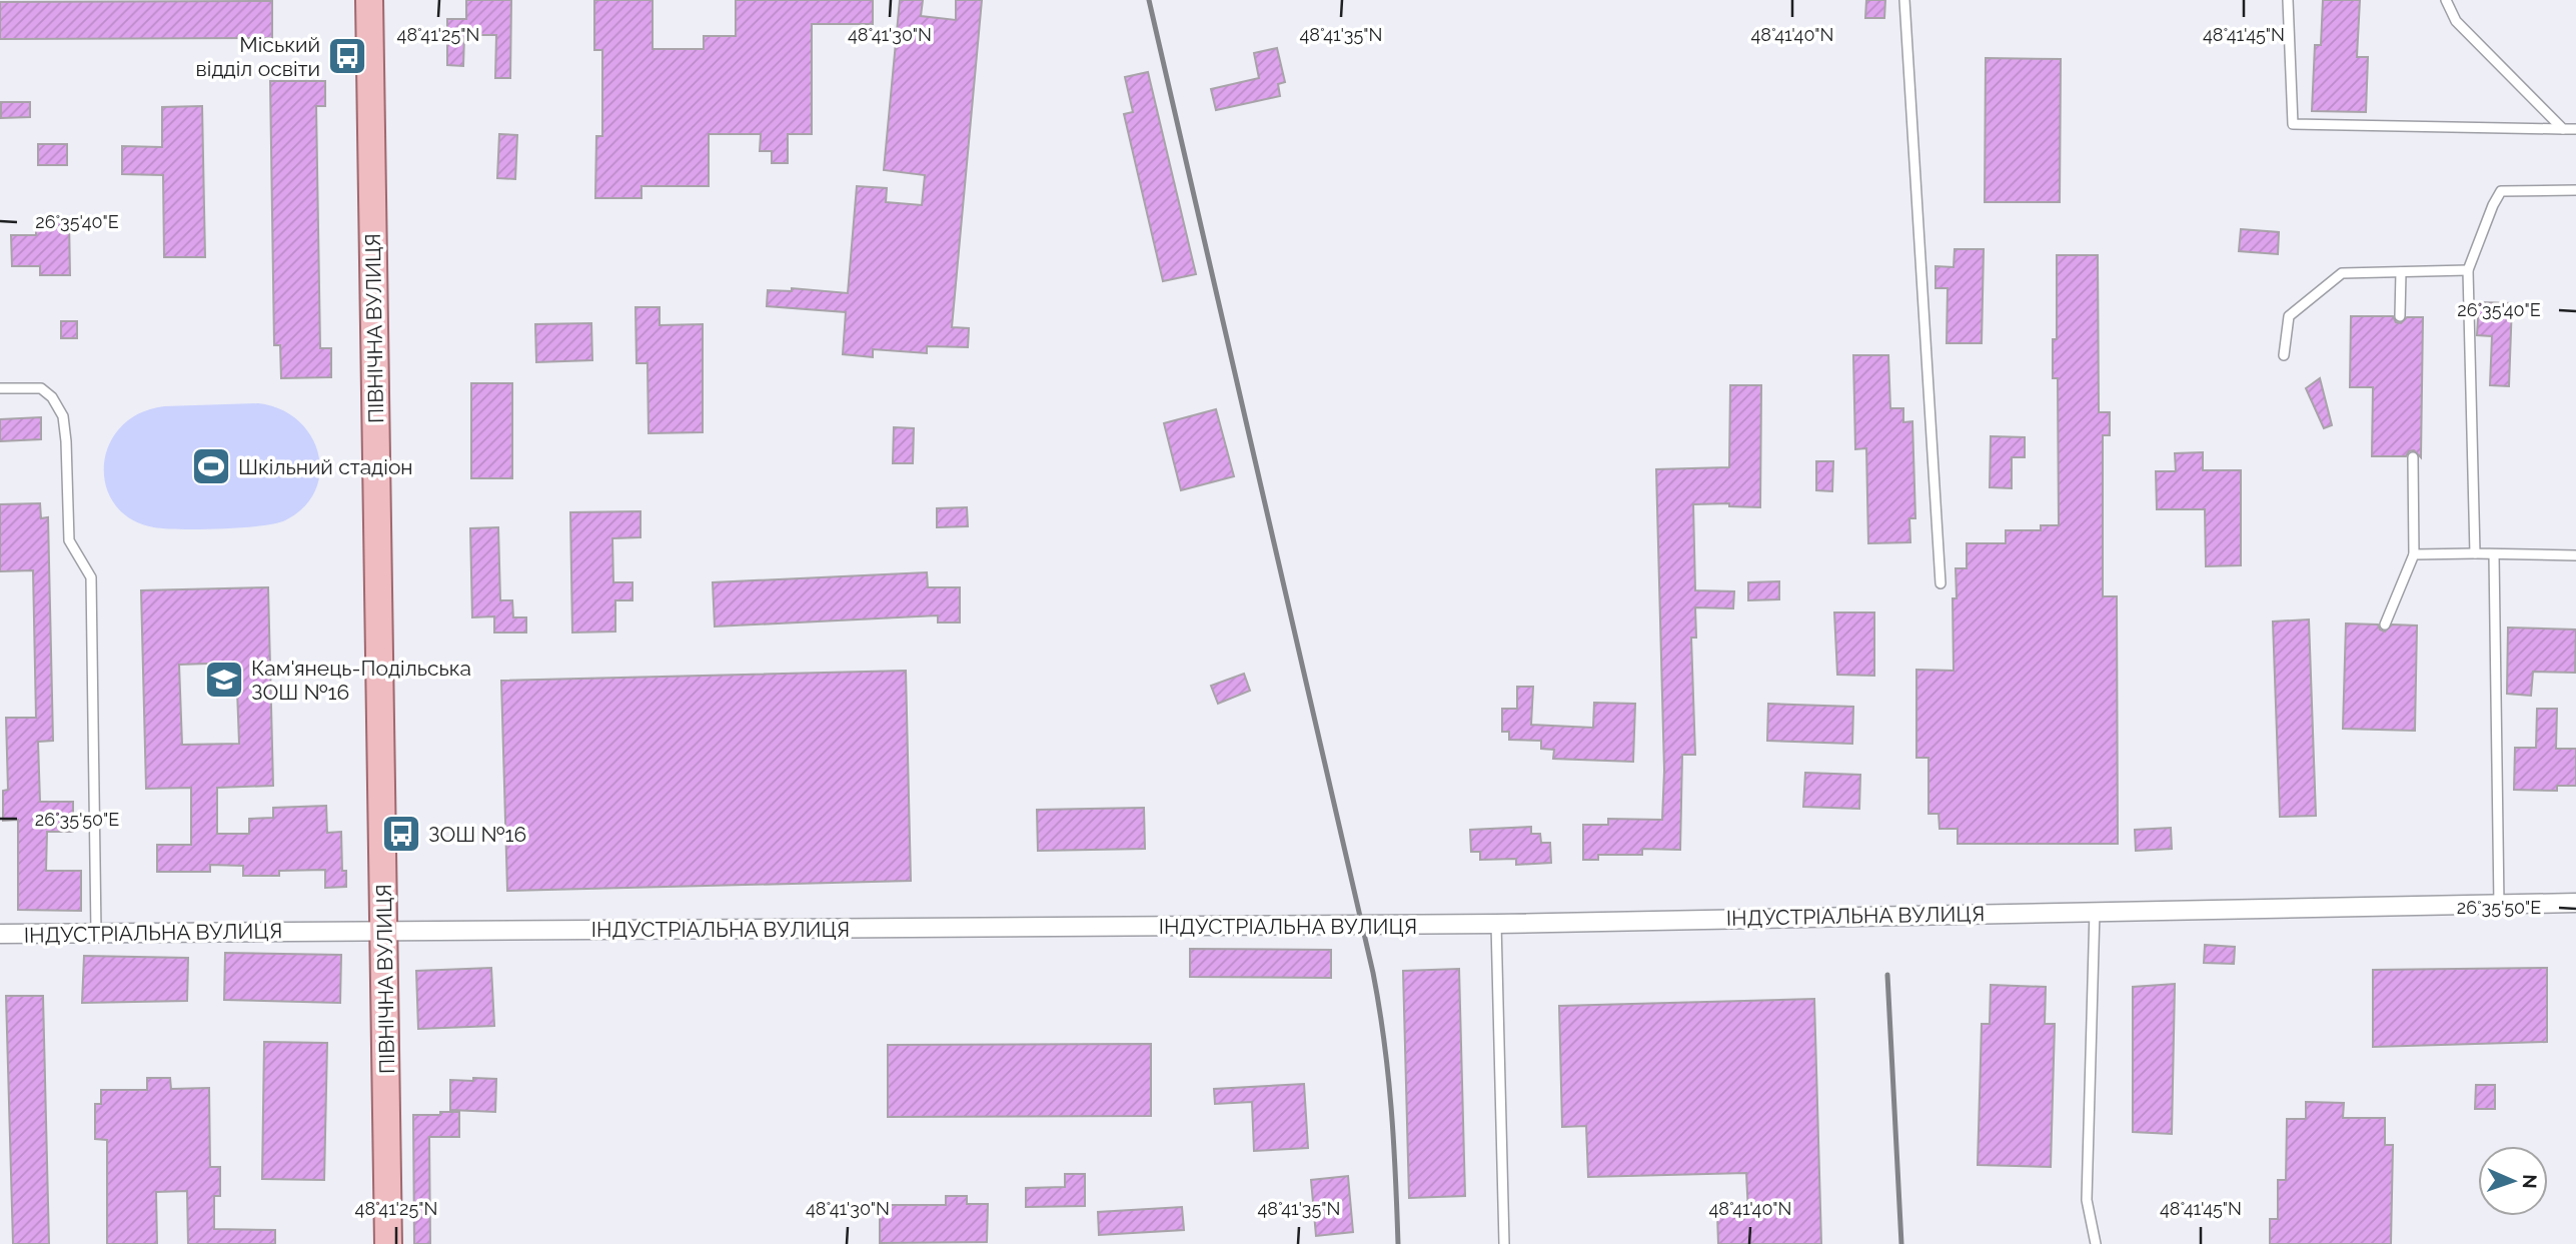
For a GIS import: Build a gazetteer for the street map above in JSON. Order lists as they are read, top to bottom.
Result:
{
  "streets": {
    "main road": ["ПІВНІЧНА ВУЛИЦЯ"],
    "street": ["ІНДУСТРІАЛЬНА ВУЛИЦЯ"]
  },
  "crossings": [
    ["ПІВНІЧНА ВУЛИЦЯ", "ІНДУСТРІАЛЬНА ВУЛИЦЯ"]
  ],
  "places": {
    "bus stop": ["Міський відділ освіти", "ЗОШ №16"],
    "sports": ["Шкільний стадіон"],
    "school or university": ["Кам'янець-Подільська ЗОШ №16"]
  },
  "north": "right",
  "coordinates": [
    "48°41'25\"N",
    "48°41'30\"N",
    "48°41'35\"N",
    "48°41'40\"N",
    "48°41'45\"N",
    "26°35'40\"E",
    "26°35'50\"E"
  ]
}
